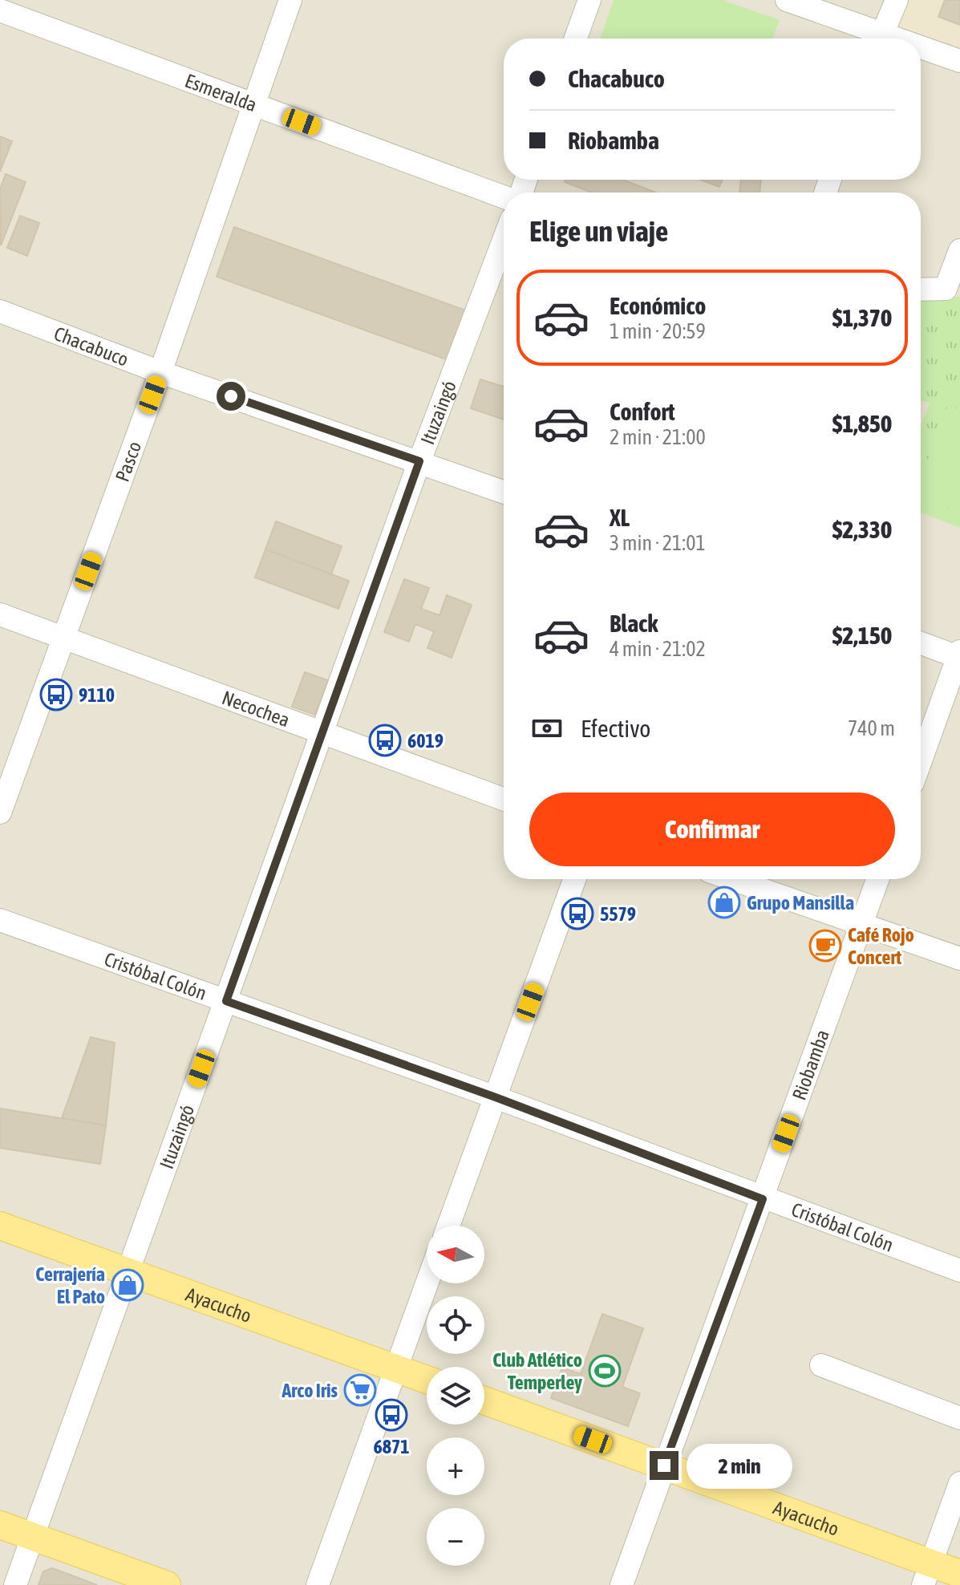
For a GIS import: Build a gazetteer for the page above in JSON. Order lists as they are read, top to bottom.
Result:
{
  "streets": {
    "main road": ["Ayacucho"],
    "street": [
      "Esmeralda",
      "Chacabuco",
      "Ituzaingó",
      "Pasco",
      "Necochea",
      "Cristóbal Colón",
      "Riobamba"
    ]
  },
  "crossings": [
    ["Esmeralda", "Pasco"],
    ["Chacabuco", "Ituzaingó"],
    ["Chacabuco", "Pasco"],
    ["Ituzaingó", "Necochea"],
    ["Ituzaingó", "Cristóbal Colón"],
    ["Ituzaingó", "Ayacucho"],
    ["Pasco", "Necochea"],
    ["Cristóbal Colón", "Riobamba"],
    ["Riobamba", "Ayacucho"]
  ],
  "places": {
    "bus stop": [
      "9110",
      "6019",
      "5579",
      "6871"
    ],
    "shop": ["Grupo Mansilla", "Cerrajería El Pato"],
    "cafe": ["Café Rojo Concert"],
    "sports": ["Club Atlético Temperley"],
    "supermarket": ["Arco Iris"]
  },
  "north": "left",
  "page": {
    "banner": ["Chacabuco", "Riobamba"],
    "heading": "Elige un viaje",
    "list": [
      {
        "name": "Económico",
        "note": "1 min · 20:59",
        "value": "$1,370"
      },
      {
        "name": "Confort",
        "note": "2 min · 21:00",
        "value": "$1,850"
      },
      {
        "name": "XL",
        "note": "3 min · 21:01",
        "value": "$2,330"
      },
      {
        "name": "Black",
        "note": "4 min · 21:02",
        "value": "$2,150"
      }
    ],
    "pay": ["Efectivo", "740 m"],
    "buttons": "Confirmar",
    "map_buttons": ["+", "−"],
    "bubble": "2 min"
  }
}
